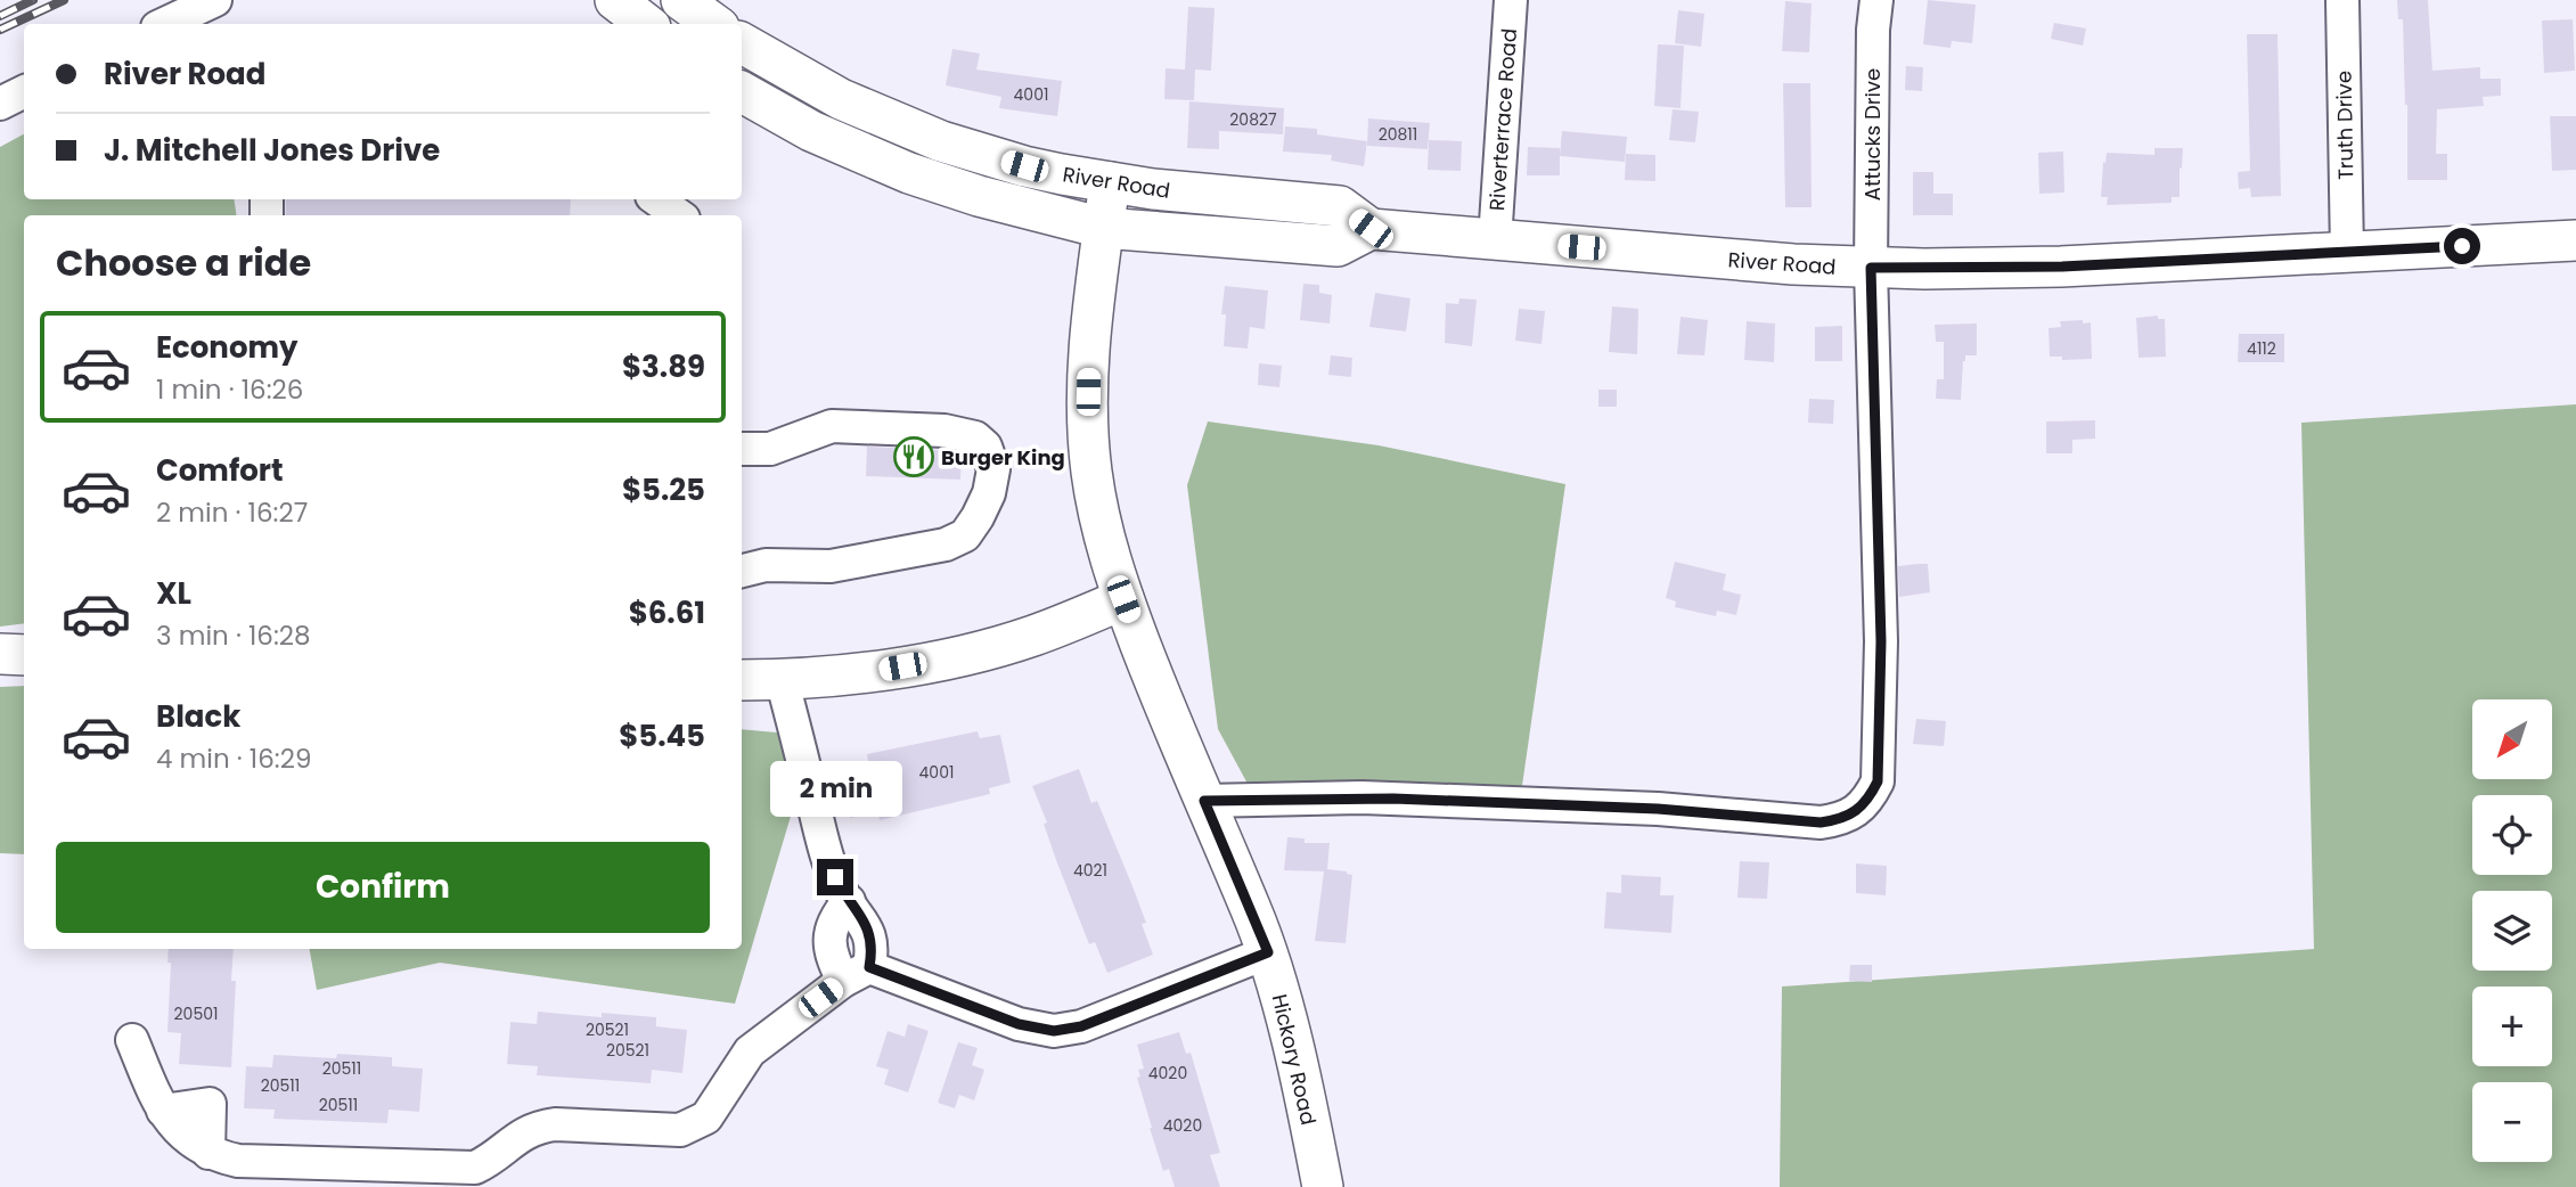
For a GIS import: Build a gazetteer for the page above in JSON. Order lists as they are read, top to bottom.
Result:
{
  "streets": {
    "main road": ["River Road", "Hickory Road"],
    "street": ["Riverterrace Road", "Truth Drive", "Attucks Drive"]
  },
  "crossings": [
    ["Riverterrace Road", "River Road"],
    ["Truth Drive", "River Road"],
    ["Attucks Drive", "River Road"],
    ["Attucks Drive", "Hickory Road"],
    ["River Road", "Hickory Road"]
  ],
  "places": {
    "restaurant": ["Burger King"]
  },
  "house_numbers": [
    "4001",
    "20827",
    "20811",
    "4112",
    "4001",
    "4021",
    "20501",
    "20521",
    "20521",
    "20511",
    "4020",
    "20511",
    "20511",
    "4020"
  ],
  "north": "bottom left",
  "page": {
    "banner": ["River Road", "J. Mitchell Jones Drive"],
    "heading": "Choose a ride",
    "list": [
      {
        "name": "Economy",
        "note": "1 min · 16:26",
        "value": "$3.89"
      },
      {
        "name": "Comfort",
        "note": "2 min · 16:27",
        "value": "$5.25"
      },
      {
        "name": "XL",
        "note": "3 min · 16:28",
        "value": "$6.61"
      },
      {
        "name": "Black",
        "note": "4 min · 16:29",
        "value": "$5.45"
      }
    ],
    "map_buttons": ["+", "−"],
    "bubble": "2 min",
    "buttons": "Confirm"
  }
}
